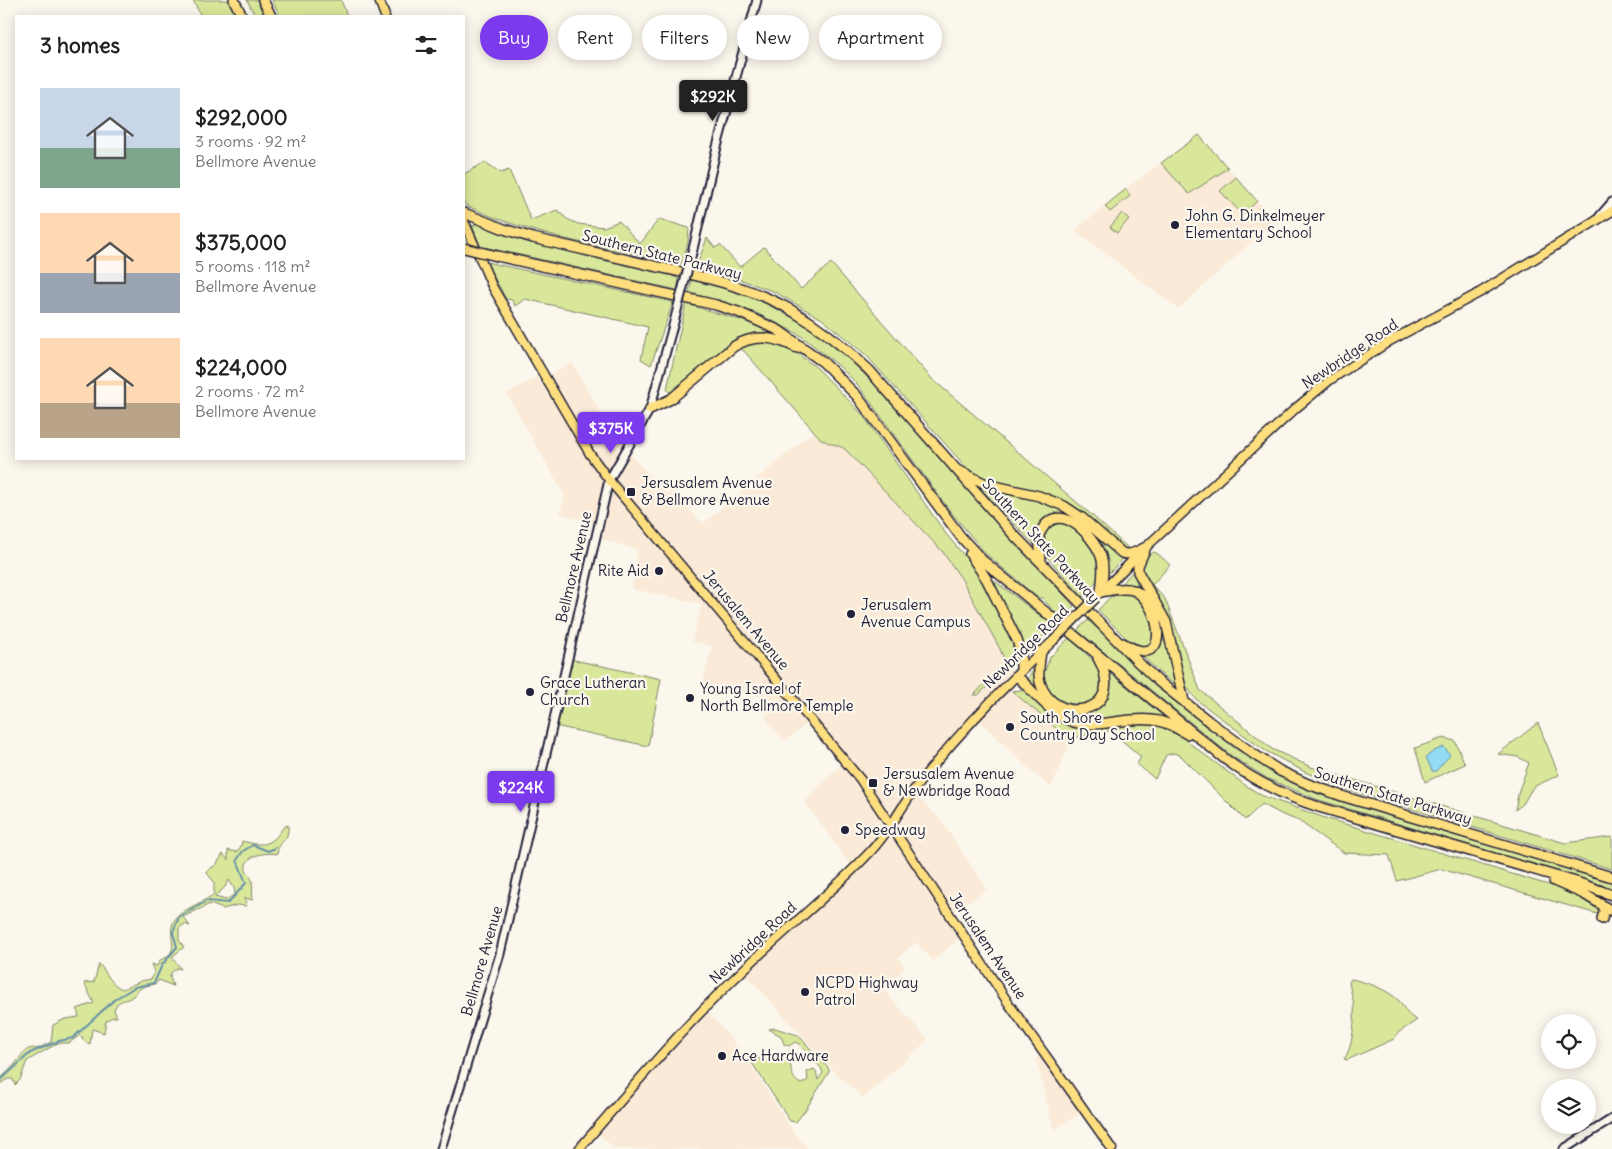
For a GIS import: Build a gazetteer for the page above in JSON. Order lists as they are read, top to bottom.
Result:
{
  "streets": {
    "highway": ["Southern State Parkway"],
    "main road": ["Newbridge Road", "Bellmore Avenue", "Jerusalem Avenue"]
  },
  "crossings": [
    ["Newbridge Road", "Jerusalem Avenue"],
    ["Bellmore Avenue", "Jerusalem Avenue"]
  ],
  "places": {
    "other": [
      "John G. Dinkelmeyer Elementary School",
      "Rite Aid",
      "Jerusalem Avenue Campus",
      "Grace Lutheran Church",
      "Young Israel of North Bellmore Temple",
      "South Shore Country Day School",
      "Speedway",
      "NCPD Highway Patrol",
      "Ace Hardware"
    ],
    "transit": ["Jersusalem Avenue & Bellmore Avenue", "Jersusalem Avenue & Newbridge Road"]
  },
  "page": {
    "chip": [
      "Buy",
      "Rent",
      "Filters",
      "New",
      "Apartment"
    ],
    "heading": "3 homes",
    "list": [
      {
        "name": "$292,000",
        "note": "3 rooms · 92 m² · Bellmore Avenue"
      },
      {
        "name": "$375,000",
        "note": "5 rooms · 118 m² · Bellmore Avenue"
      },
      {
        "name": "$224,000",
        "note": "2 rooms · 72 m² · Bellmore Avenue"
      }
    ],
    "price": ["$292K", "$375K", "$224K"]
  }
}
